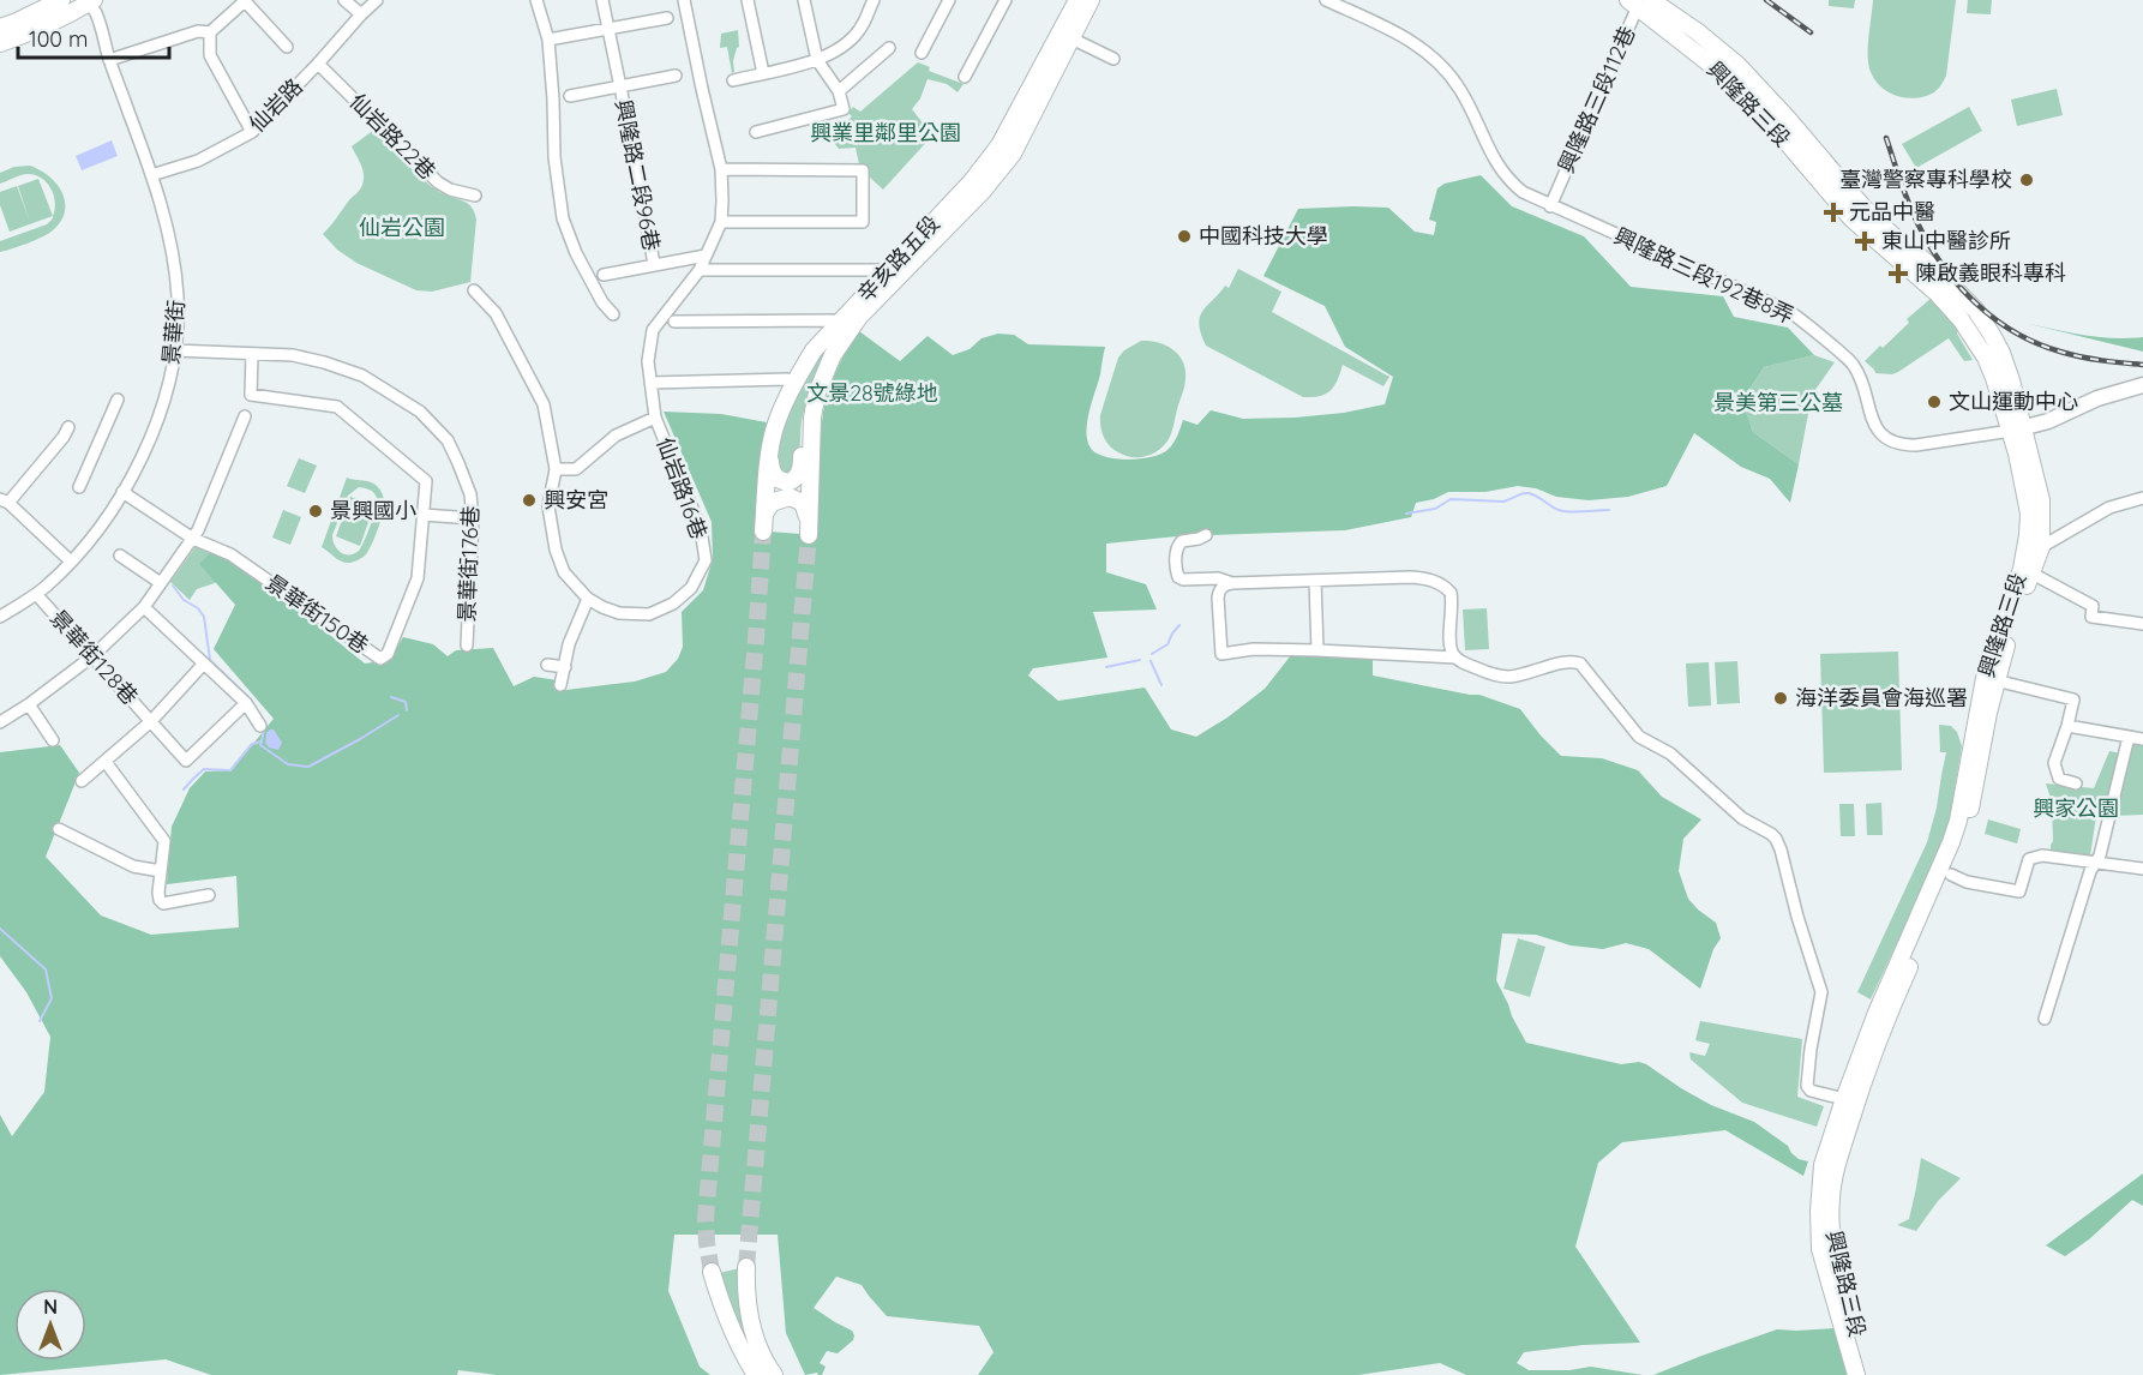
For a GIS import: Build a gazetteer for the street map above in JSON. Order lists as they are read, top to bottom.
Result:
{
  "streets": {
    "main road": ["興隆路三段", "辛亥路五段"],
    "street": [
      "興隆路三段112巷",
      "仙岩路",
      "仙岩路22巷",
      "興隆路二段96巷",
      "興隆路三段192巷8弄",
      "景華街",
      "仙岩路16巷",
      "景華街176巷",
      "景華街150巷",
      "景華街128巷"
    ]
  },
  "crossings": [
    ["興隆路三段112巷", "興隆路三段"],
    ["興隆路三段112巷", "興隆路三段192巷8弄"],
    ["興隆路三段", "興隆路三段192巷8弄"],
    ["仙岩路", "仙岩路22巷"],
    ["仙岩路", "景華街"],
    ["景華街", "景華街176巷"],
    ["景華街", "景華街150巷"],
    ["景華街", "景華街128巷"]
  ],
  "parks": [
    "興業里鄰里公園",
    "仙岩公園",
    "文景28號綠地",
    "景美第三公墓",
    "興家公園"
  ],
  "places": {
    "other": [
      "臺灣警察專科學校",
      "中國科技大學",
      "文山運動中心",
      "興安宮",
      "景興國小",
      "海洋委員會海巡署"
    ],
    "health": ["元品中醫", "東山中醫診所", "陳啟義眼科專科"]
  },
  "scale_bar": "100 m",
  "north": "top"
}
